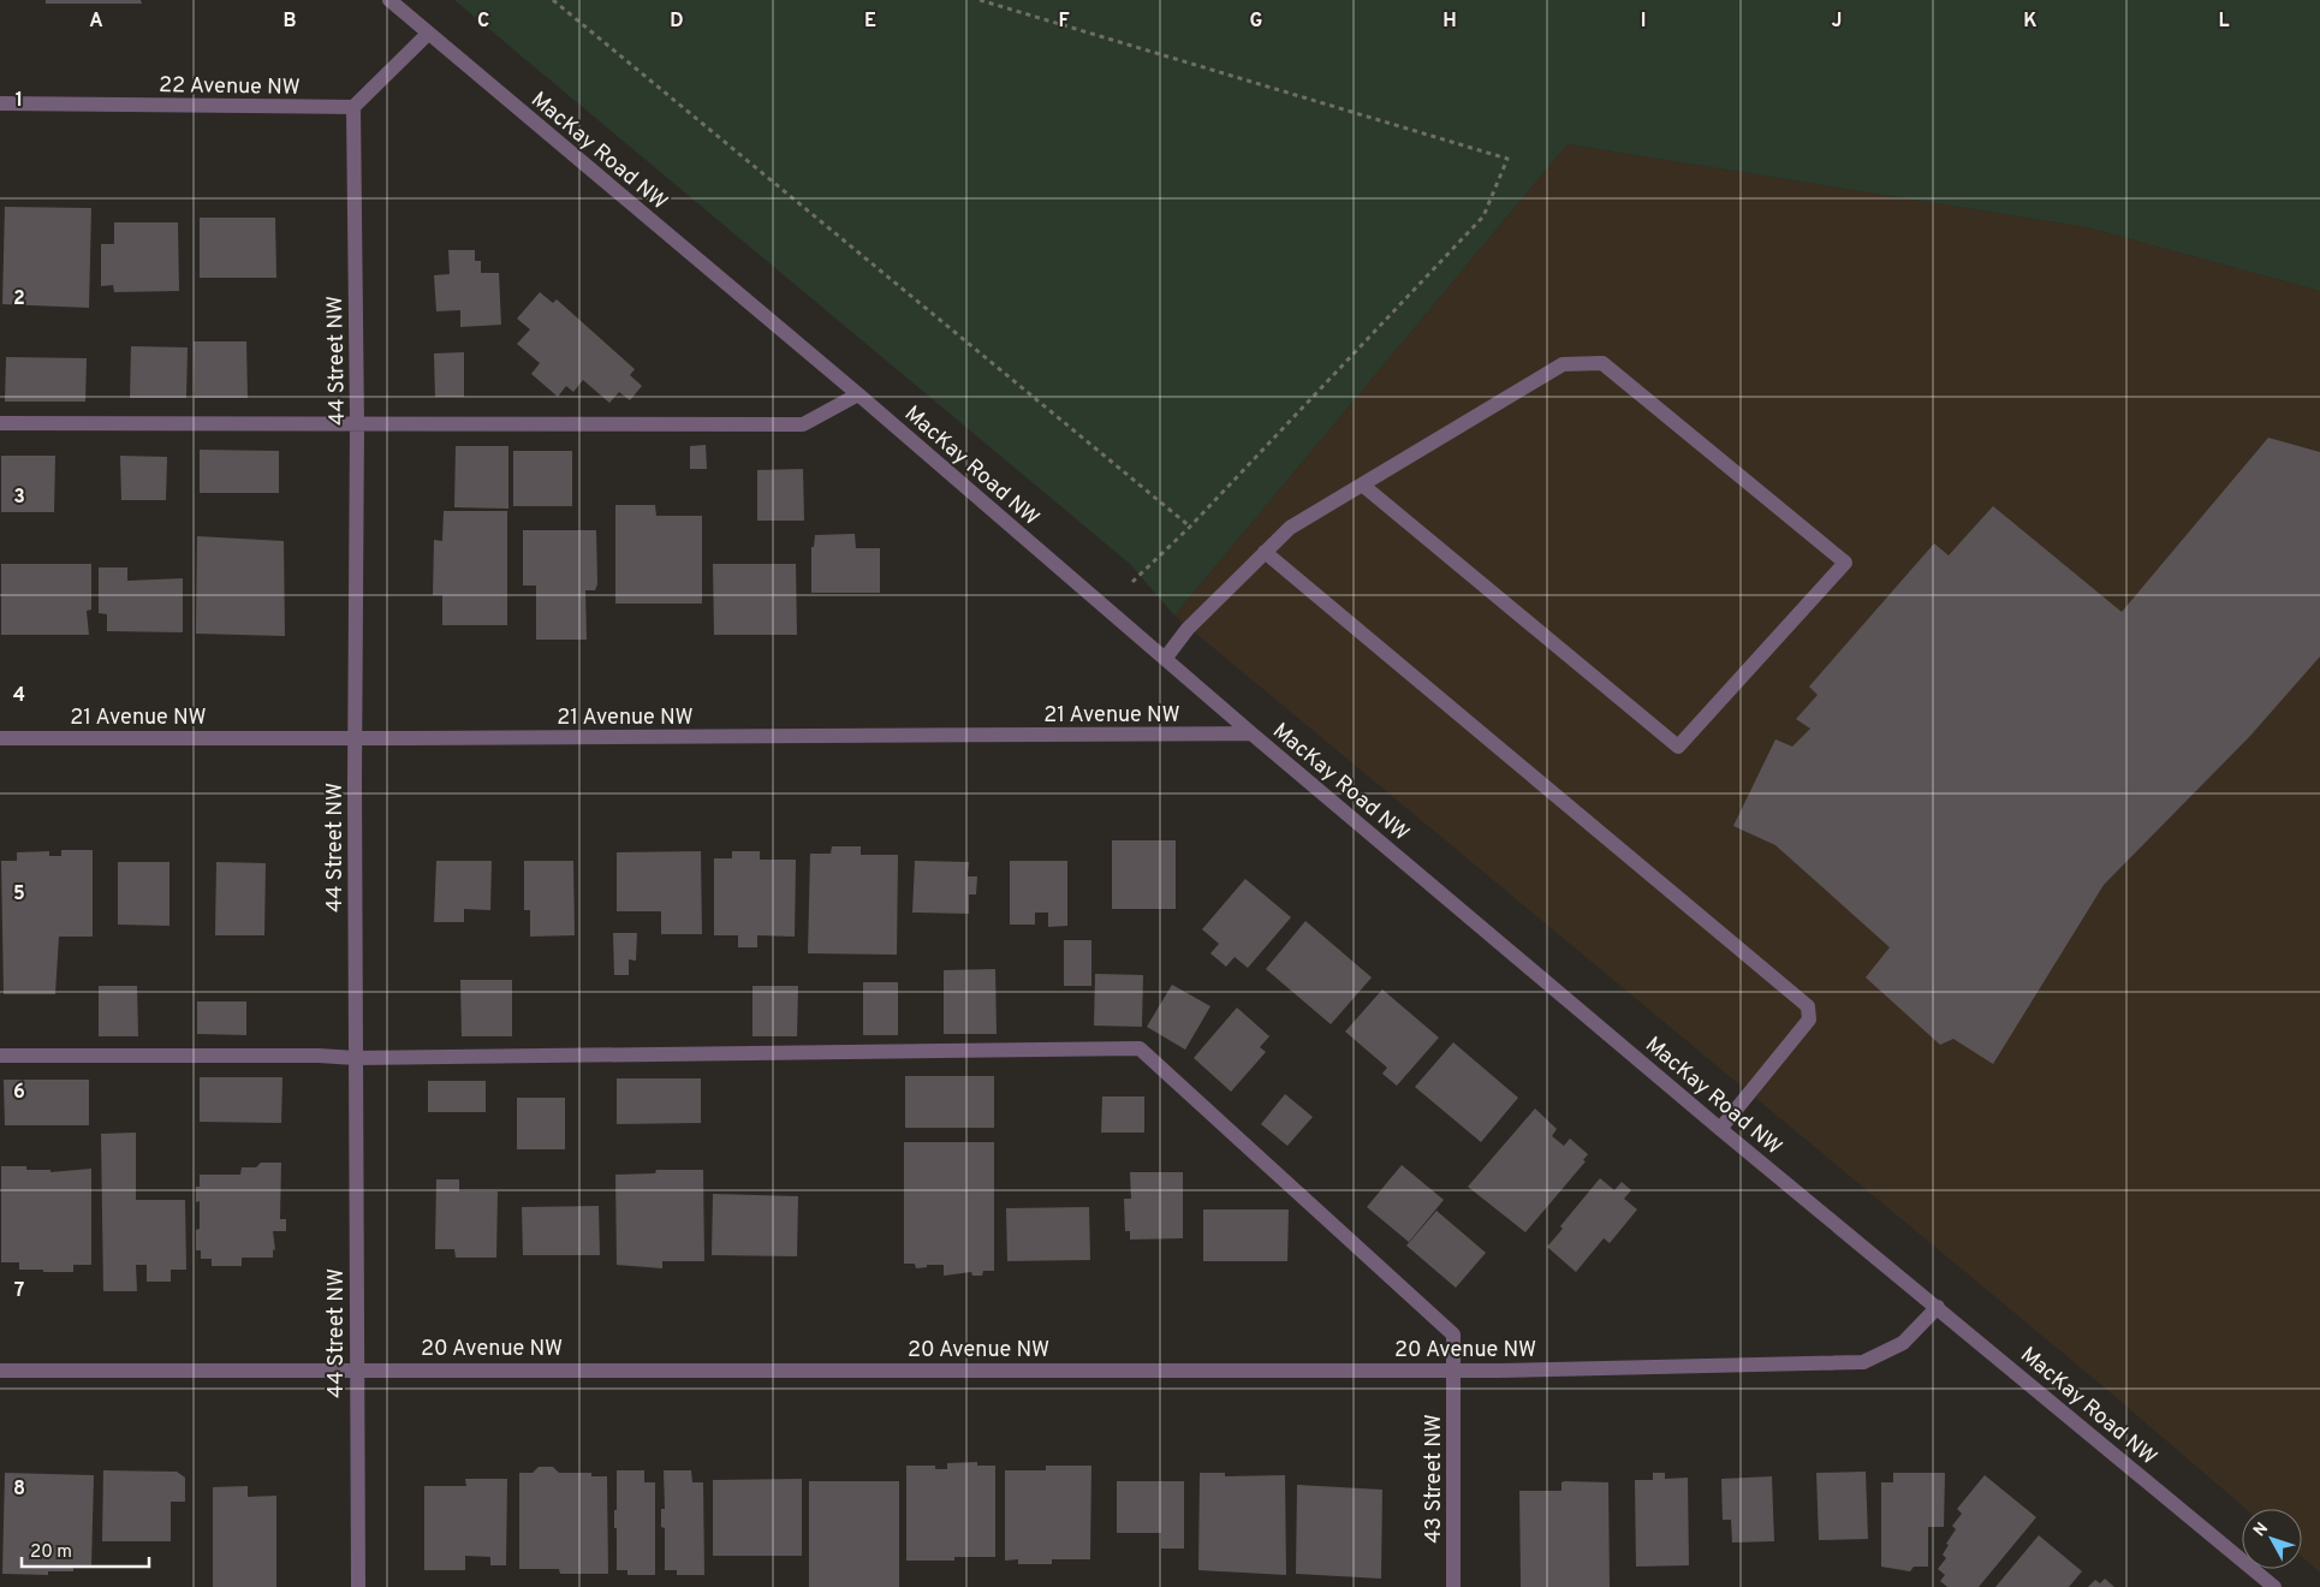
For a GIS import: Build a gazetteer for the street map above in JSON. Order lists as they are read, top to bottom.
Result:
{
  "streets": {
    "street": [
      "22 Avenue NW",
      "MacKay Road NW",
      "44 Street NW",
      "21 Avenue NW",
      "20 Avenue NW",
      "43 Street NW"
    ]
  },
  "crossings": [
    ["22 Avenue NW", "44 Street NW"],
    ["MacKay Road NW", "21 Avenue NW"],
    ["MacKay Road NW", "20 Avenue NW"],
    ["44 Street NW", "21 Avenue NW"],
    ["44 Street NW", "20 Avenue NW"],
    ["44 Street NW", "43 Street NW"],
    ["20 Avenue NW", "43 Street NW"]
  ],
  "scale_bar": "20 m",
  "north": "top left",
  "grid": {
    "columns": [
      "A",
      "B",
      "C",
      "D",
      "E",
      "F",
      "G",
      "H",
      "I",
      "J",
      "K",
      "L"
    ],
    "rows": [
      "1",
      "2",
      "3",
      "4",
      "5",
      "6",
      "7",
      "8"
    ]
  }
}
